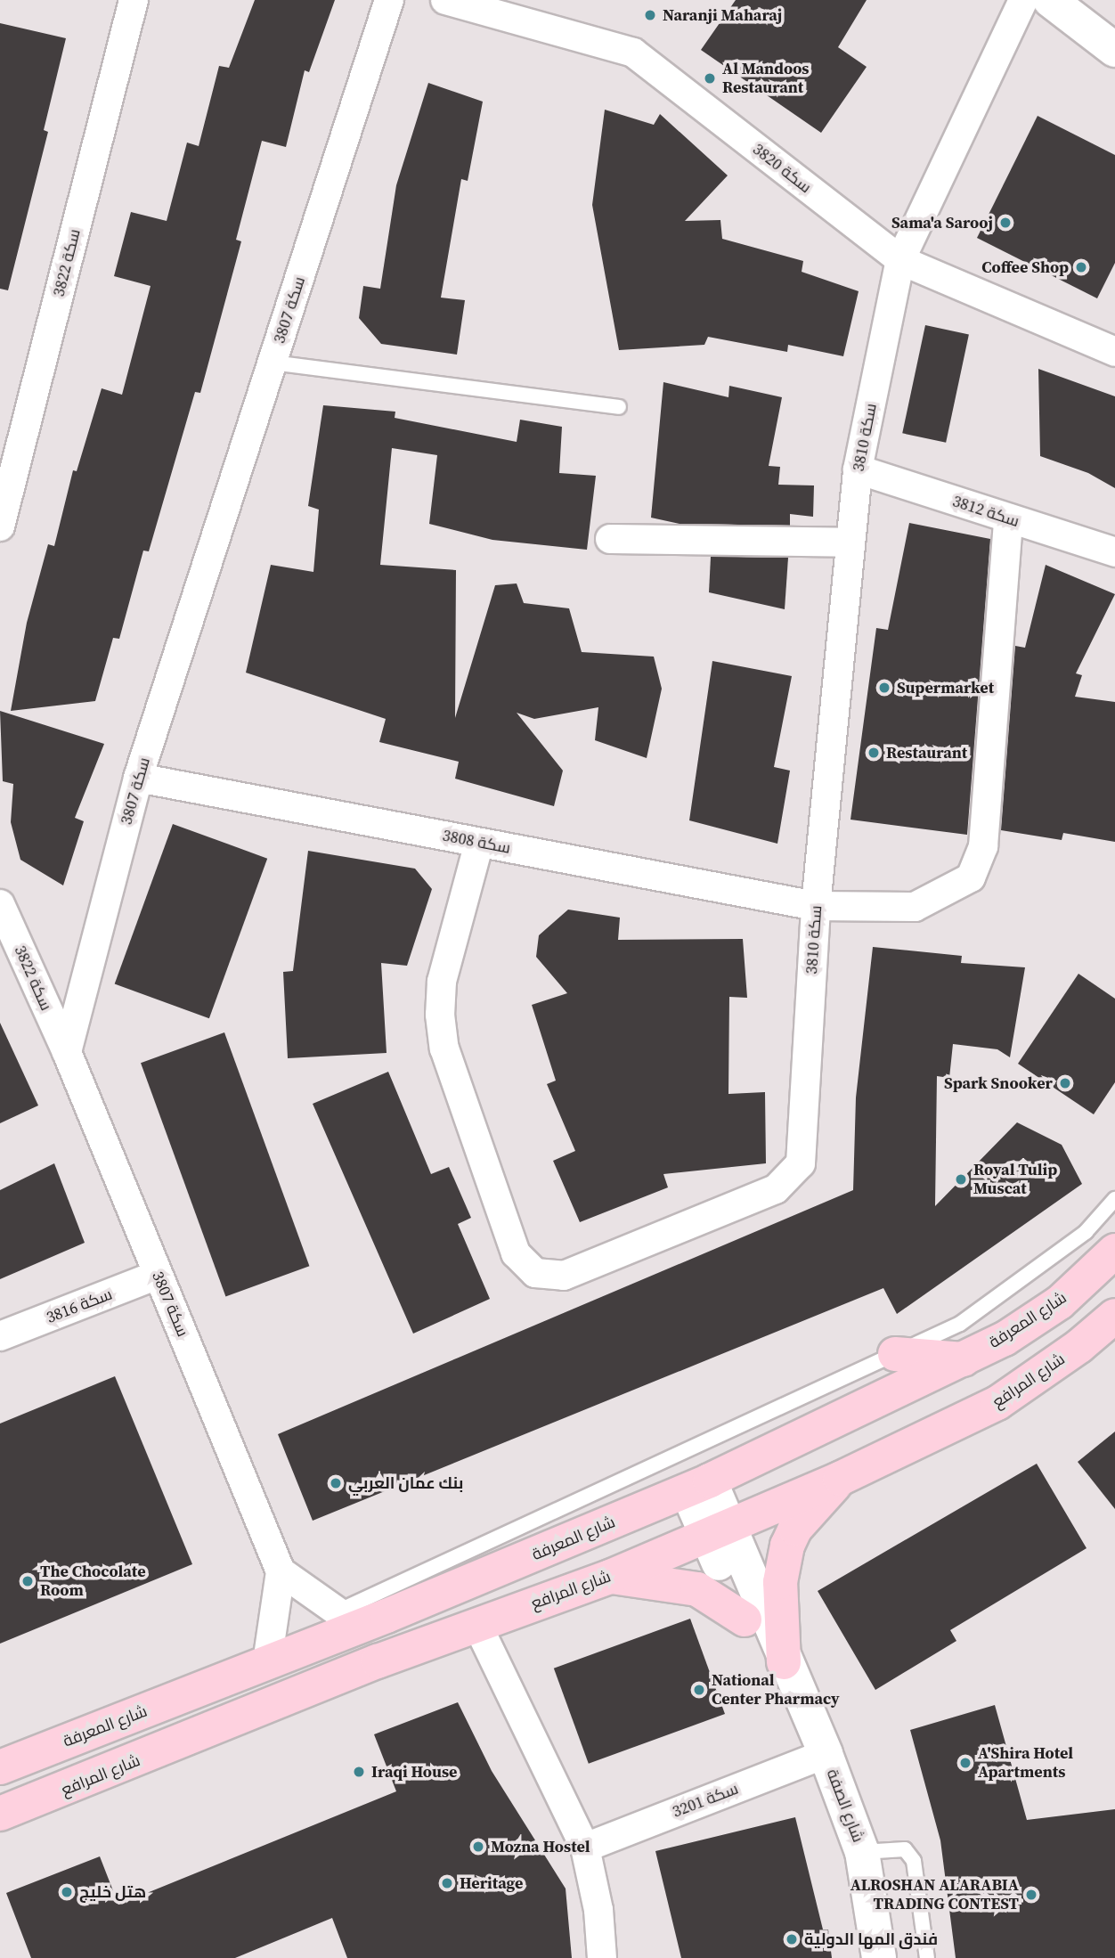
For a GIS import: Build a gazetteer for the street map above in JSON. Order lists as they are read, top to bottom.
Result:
{
  "streets": {
    "main road": ["شارع المعرفة", "شارع المرافع"],
    "street": [
      "سكة 3820",
      "سكة 3822",
      "سكة 3807",
      "سكة 3810",
      "سكة 3812",
      "سكة 3808",
      "سكة 3816",
      "سكة 3201",
      "شارع الصفة"
    ]
  },
  "crossings": [
    ["سكة 3820", "سكة 3810"],
    ["سكة 3822", "سكة 3807"],
    ["سكة 3807", "سكة 3808"],
    ["سكة 3807", "سكة 3816"],
    ["سكة 3810", "سكة 3812"],
    ["سكة 3810", "سكة 3808"],
    ["سكة 3812", "سكة 3808"],
    ["شارع المعرفة", "شارع الصفة"],
    ["شارع المرافع", "شارع الصفة"],
    ["سكة 3201", "شارع الصفة"]
  ],
  "places": [
    "Naranji Maharaj",
    "Al Mandoos Restaurant",
    "Sama'a Sarooj",
    "Coffee Shop",
    "Supermarket",
    "Restaurant",
    "Spark Snooker",
    "Royal Tulip Muscat",
    "بنك عمان العربي",
    "The Chocolate Room",
    "National Center Pharmacy",
    "A'Shira Hotel Apartments",
    "Iraqi House",
    "Mozna Hostel",
    "Heritage",
    "هتل خلیج",
    "ALROSHAN ALARABIA TRADING CONTEST",
    "فندق المها الدولية"
  ]
}
